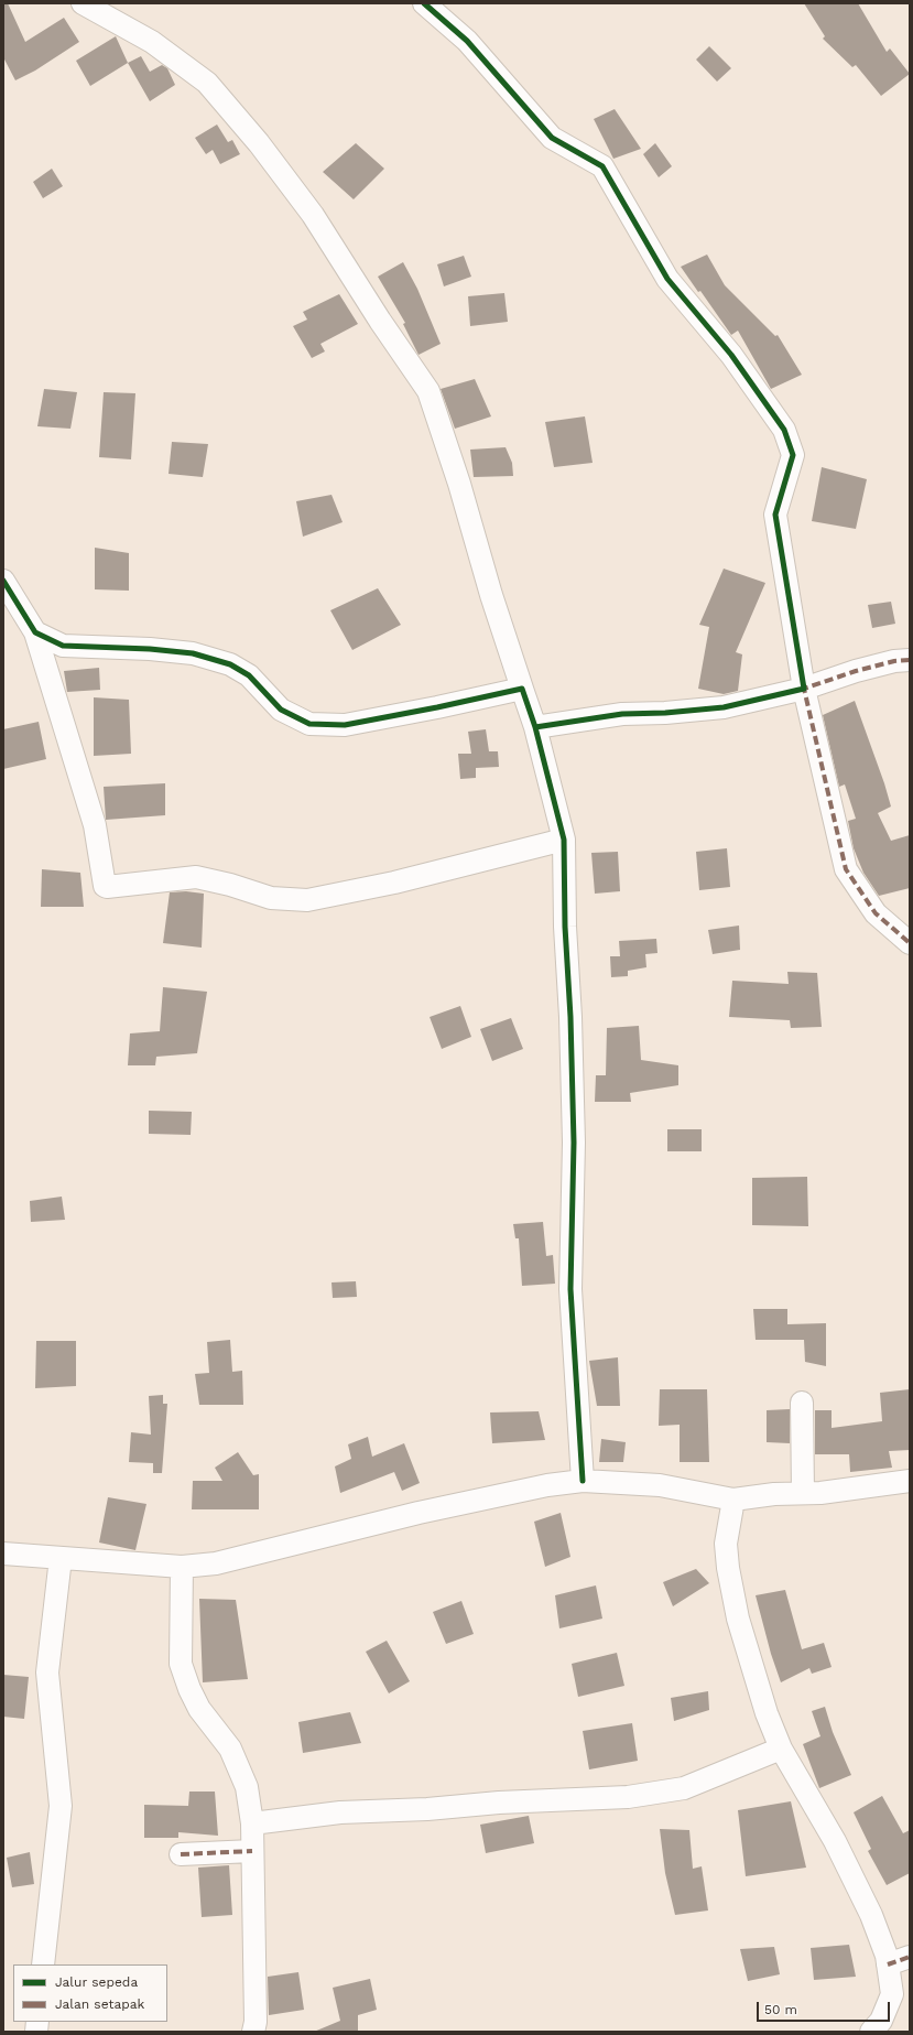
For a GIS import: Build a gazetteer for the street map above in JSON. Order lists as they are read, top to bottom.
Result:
{
  "legend": ["Jalur sepeda", "Jalan setapak"],
  "scale_bar": "50 m"
}
